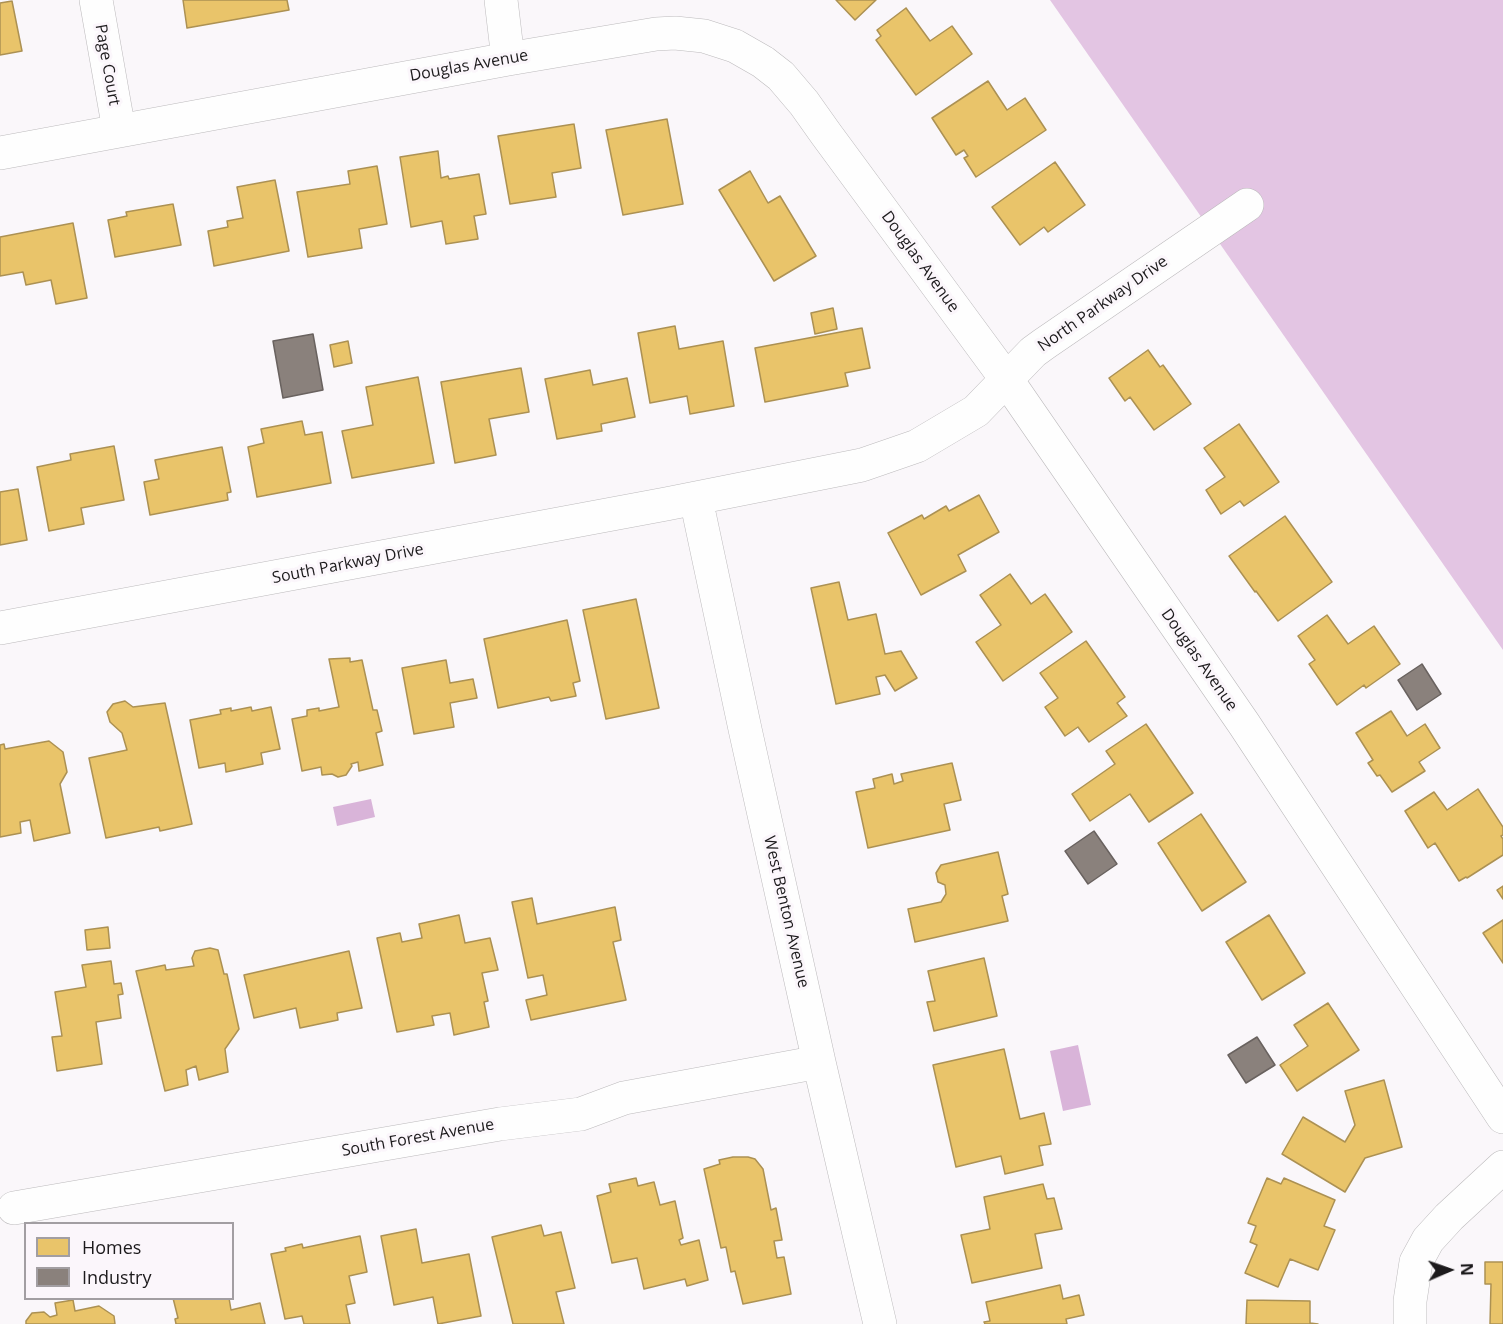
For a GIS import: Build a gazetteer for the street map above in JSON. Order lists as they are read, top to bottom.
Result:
{
  "streets": {
    "street": [
      "Page Court",
      "Douglas Avenue",
      "North Parkway Drive",
      "South Parkway Drive",
      "West Benton Avenue",
      "South Forest Avenue"
    ]
  },
  "crossings": [
    ["Page Court", "Douglas Avenue"],
    ["Douglas Avenue", "North Parkway Drive"],
    ["North Parkway Drive", "South Parkway Drive"],
    ["North Parkway Drive", "West Benton Avenue"],
    ["South Parkway Drive", "West Benton Avenue"],
    ["West Benton Avenue", "South Forest Avenue"]
  ],
  "legend": ["Homes", "Industry"],
  "north": "right"
}
